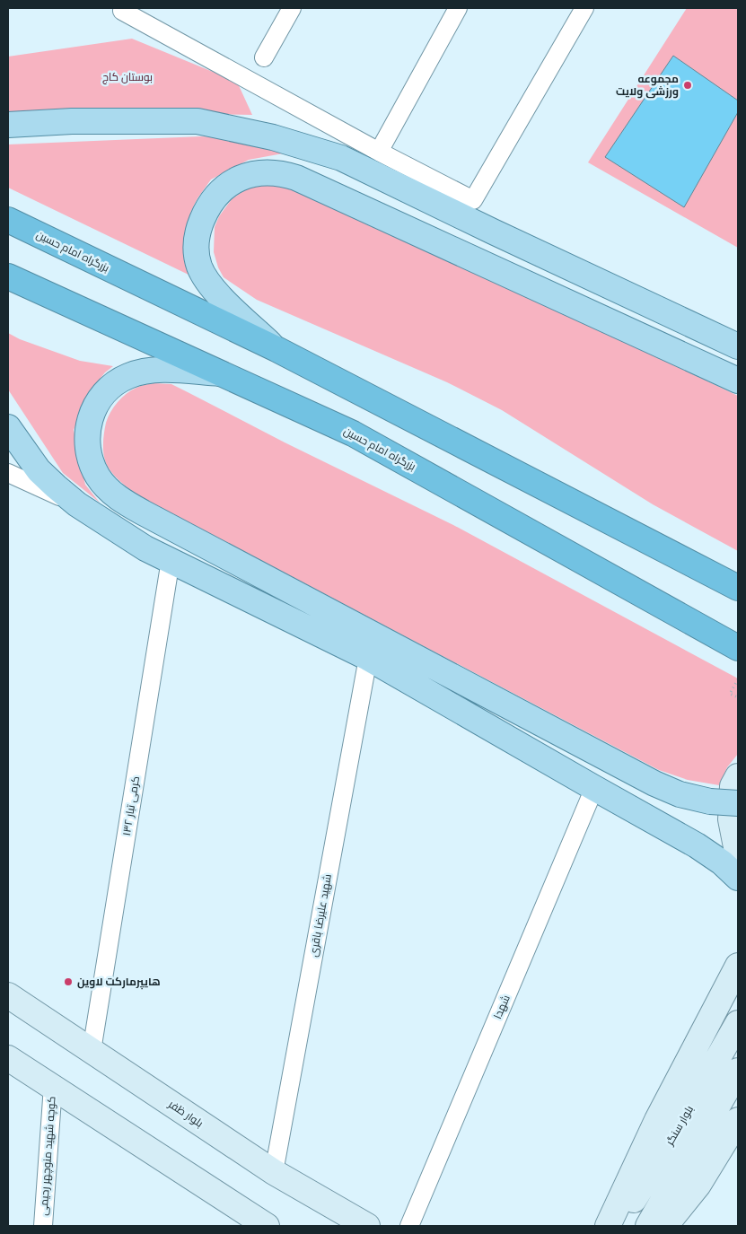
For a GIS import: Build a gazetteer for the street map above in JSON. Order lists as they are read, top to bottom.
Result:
{
  "streets": {
    "highway": ["بزرگراه امام حسین"],
    "main road": ["بلوار ظفر", "بلوار سنگر"],
    "street": [
      "کرمی تبار ۱۳۲",
      "شهید علیرضا باقری",
      "شهدا",
      "کوچه شهید منوچهر رحیمی"
    ]
  },
  "crossings": [
    ["کرمی تبار ۱۳۲", "بلوار ظفر"],
    ["شهید علیرضا باقری", "بلوار ظفر"]
  ],
  "parks": ["بوستان کاج"],
  "places": ["مجموعه ورزشی ولایت", "هایپرمارکت لاوین"]
}
